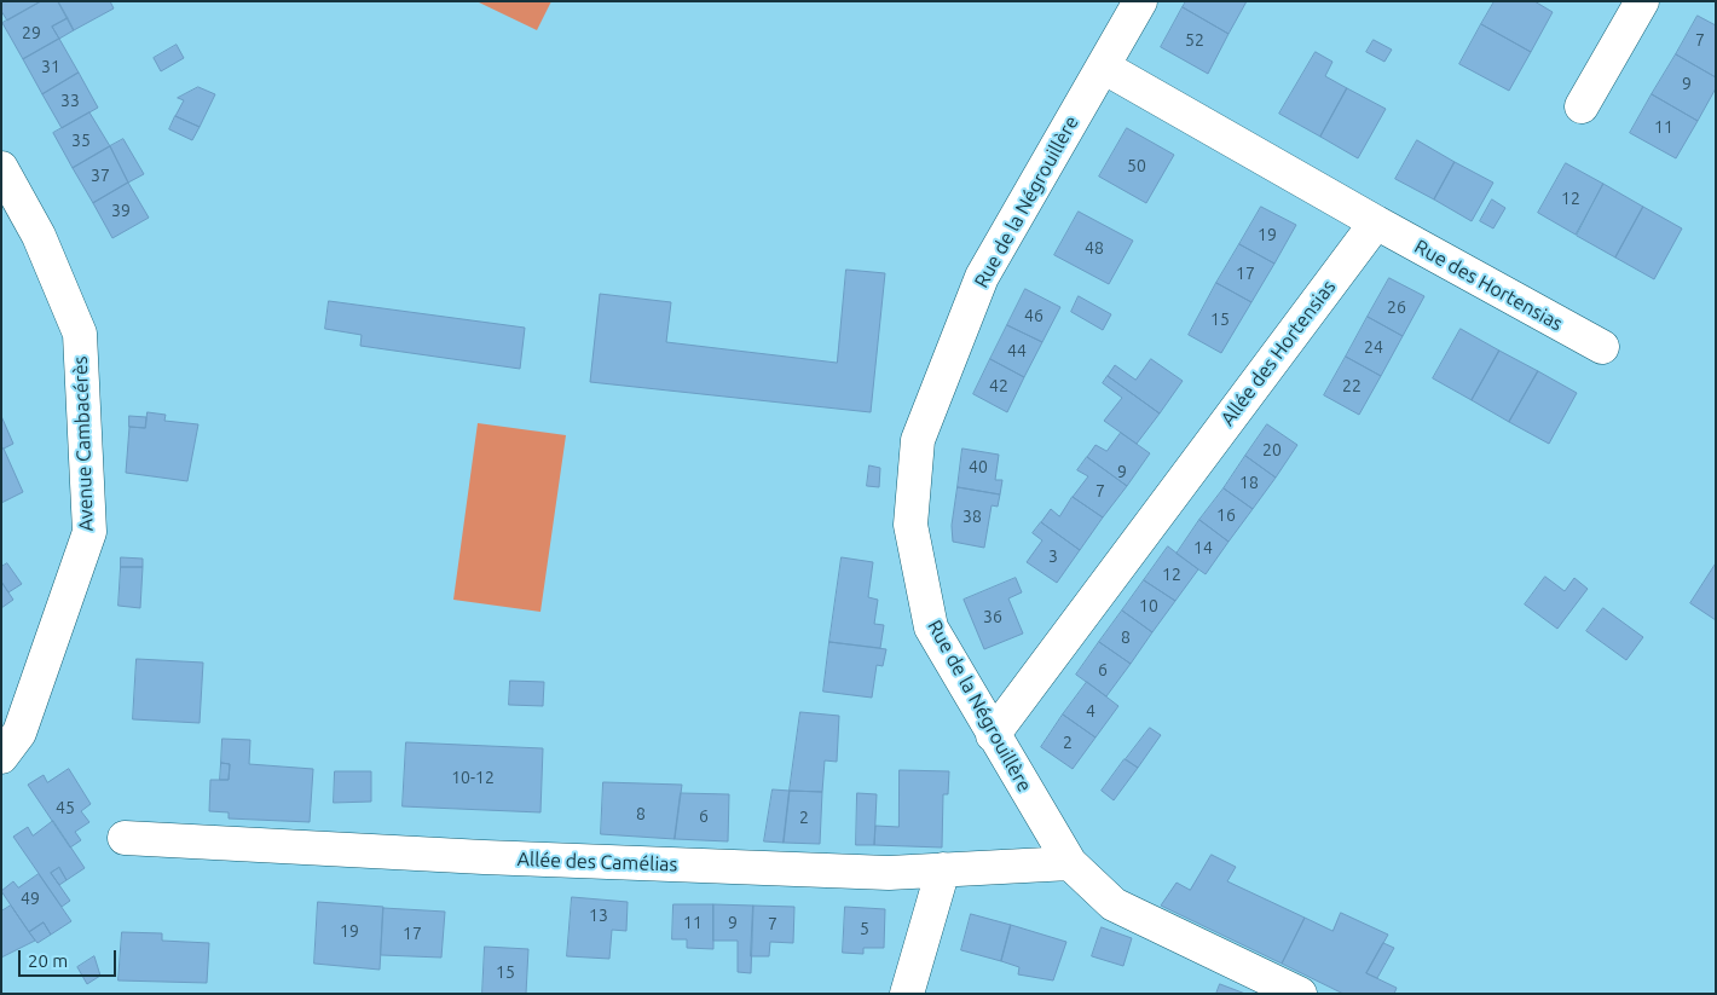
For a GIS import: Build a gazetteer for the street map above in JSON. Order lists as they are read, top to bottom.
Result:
{
  "streets": {
    "street": [
      "Rue de la Négrouillère",
      "Rue des Hortensias",
      "Allée des Hortensias",
      "Avenue Cambacérès",
      "Allée des Camélias"
    ]
  },
  "crossings": [
    ["Rue de la Négrouillère", "Allée des Hortensias"],
    ["Rue de la Négrouillère", "Allée des Camélias"],
    ["Rue des Hortensias", "Allée des Hortensias"]
  ],
  "house_numbers": [
    "29",
    "52",
    "7",
    "31",
    "9",
    "33",
    "11",
    "35",
    "50",
    "37",
    "12",
    "39",
    "19",
    "48",
    "17",
    "26",
    "46",
    "15",
    "24",
    "44",
    "42",
    "22",
    "20",
    "40",
    "9",
    "18",
    "7",
    "16",
    "38",
    "14",
    "3",
    "12",
    "10",
    "36",
    "8",
    "6",
    "4",
    "2",
    "10-12",
    "45",
    "8",
    "6",
    "2",
    "49",
    "13",
    "11",
    "9",
    "7",
    "5",
    "19",
    "17",
    "15"
  ],
  "scale_bar": "20 m"
}
